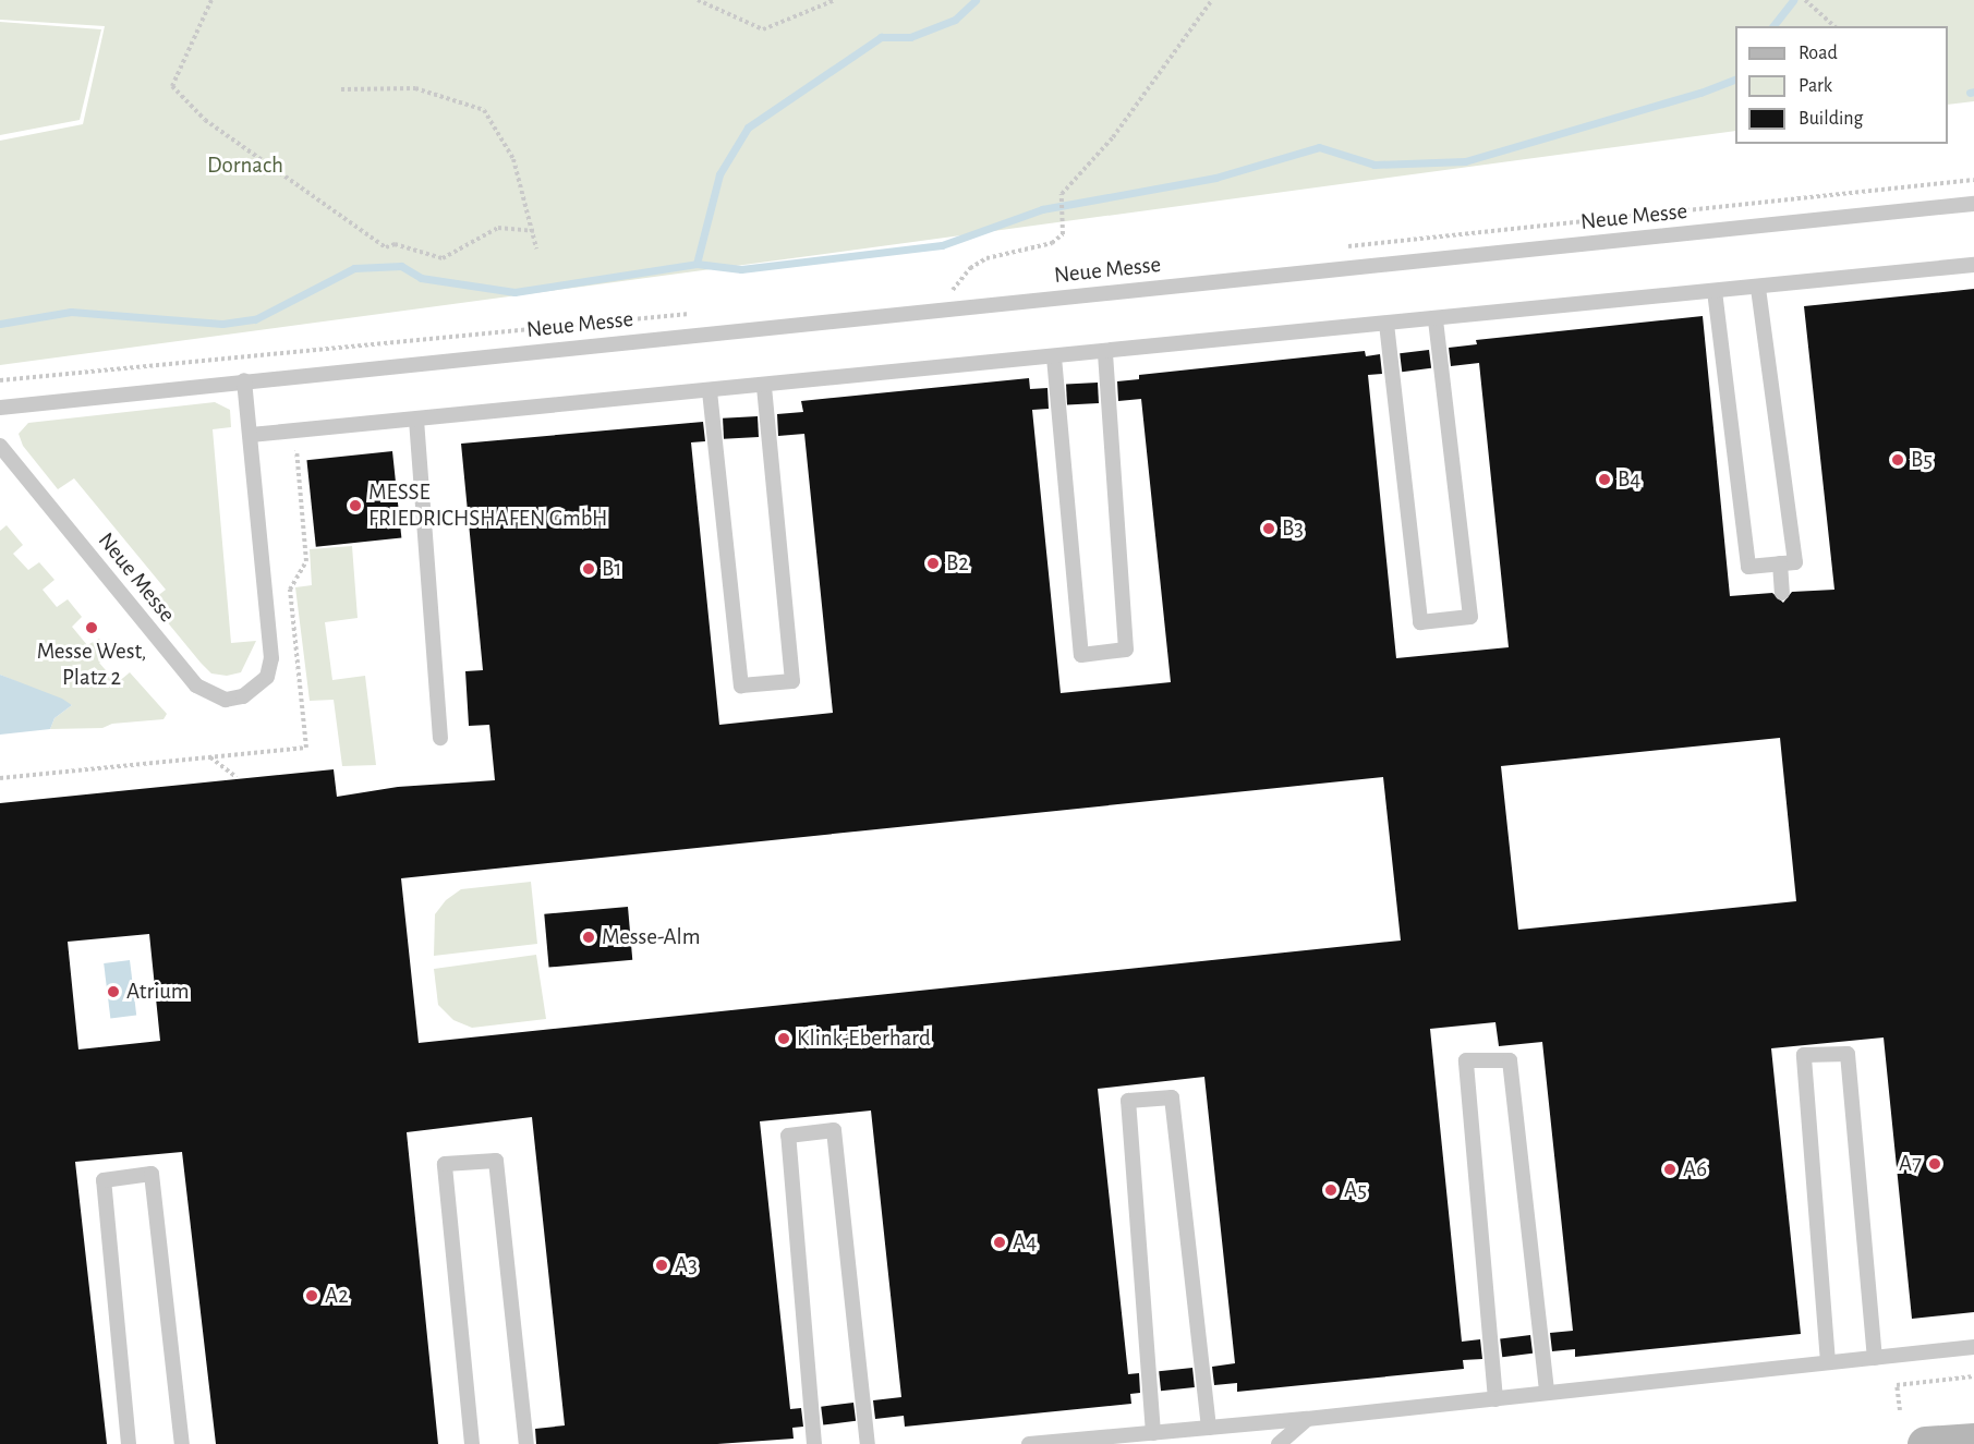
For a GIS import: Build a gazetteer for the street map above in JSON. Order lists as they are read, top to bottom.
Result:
{
  "streets": {
    "lane": ["Neue Messe"]
  },
  "parks": ["Dornach"],
  "places": [
    "B5",
    "B4",
    "MESSE FRIEDRICHSHAFEN GmbH",
    "B3",
    "B2",
    "B1",
    "Messe West, Platz 2",
    "Messe-Alm",
    "Atrium",
    "Klink-Eberhard",
    "A7",
    "A6",
    "A5",
    "A4",
    "A3",
    "A2"
  ],
  "legend": ["Road", "Park", "Building"]
}
